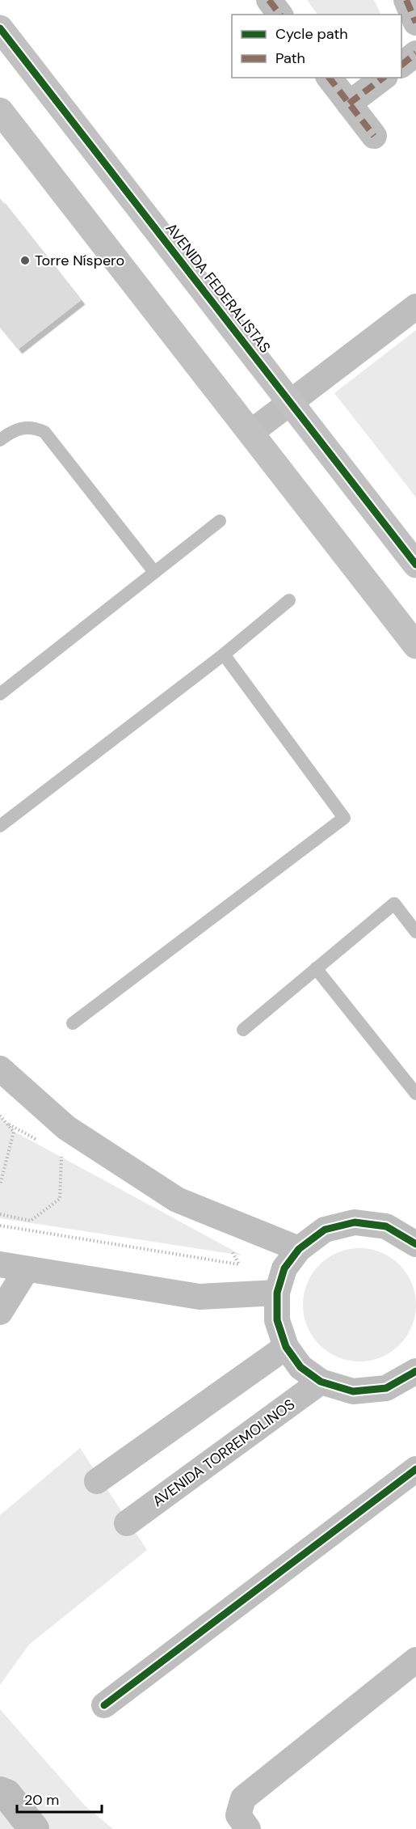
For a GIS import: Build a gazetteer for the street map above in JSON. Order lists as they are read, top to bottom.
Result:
{
  "streets": {
    "street": ["AVENIDA FEDERALISTAS", "AVENIDA TORREMOLINOS"]
  },
  "places": ["Torre Níspero"],
  "legend": ["Cycle path", "Path"],
  "scale_bar": "20 m"
}
